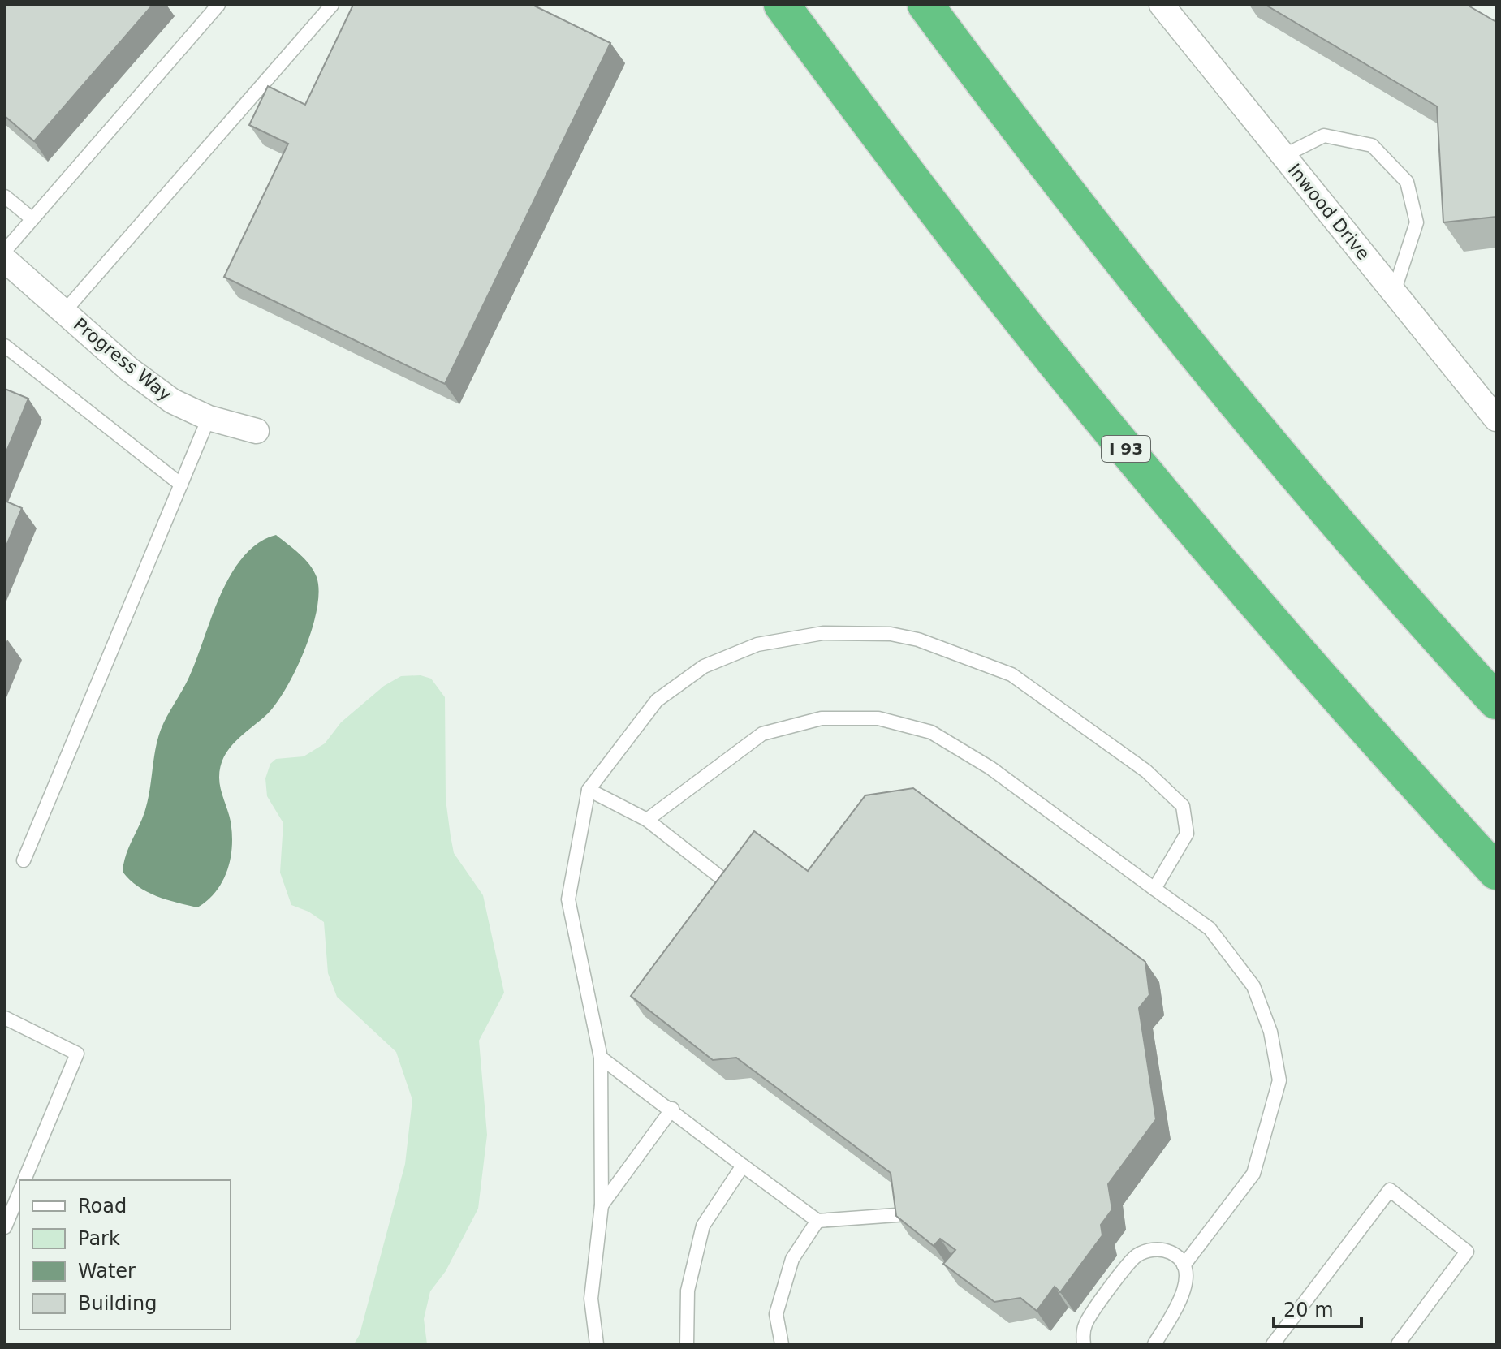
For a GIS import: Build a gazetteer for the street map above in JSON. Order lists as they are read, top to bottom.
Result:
{
  "streets": {
    "highway": ["I 93"],
    "street": ["Inwood Drive", "Progress Way"]
  },
  "legend": [
    "Road",
    "Park",
    "Water",
    "Building"
  ],
  "scale_bar": "20 m"
}
